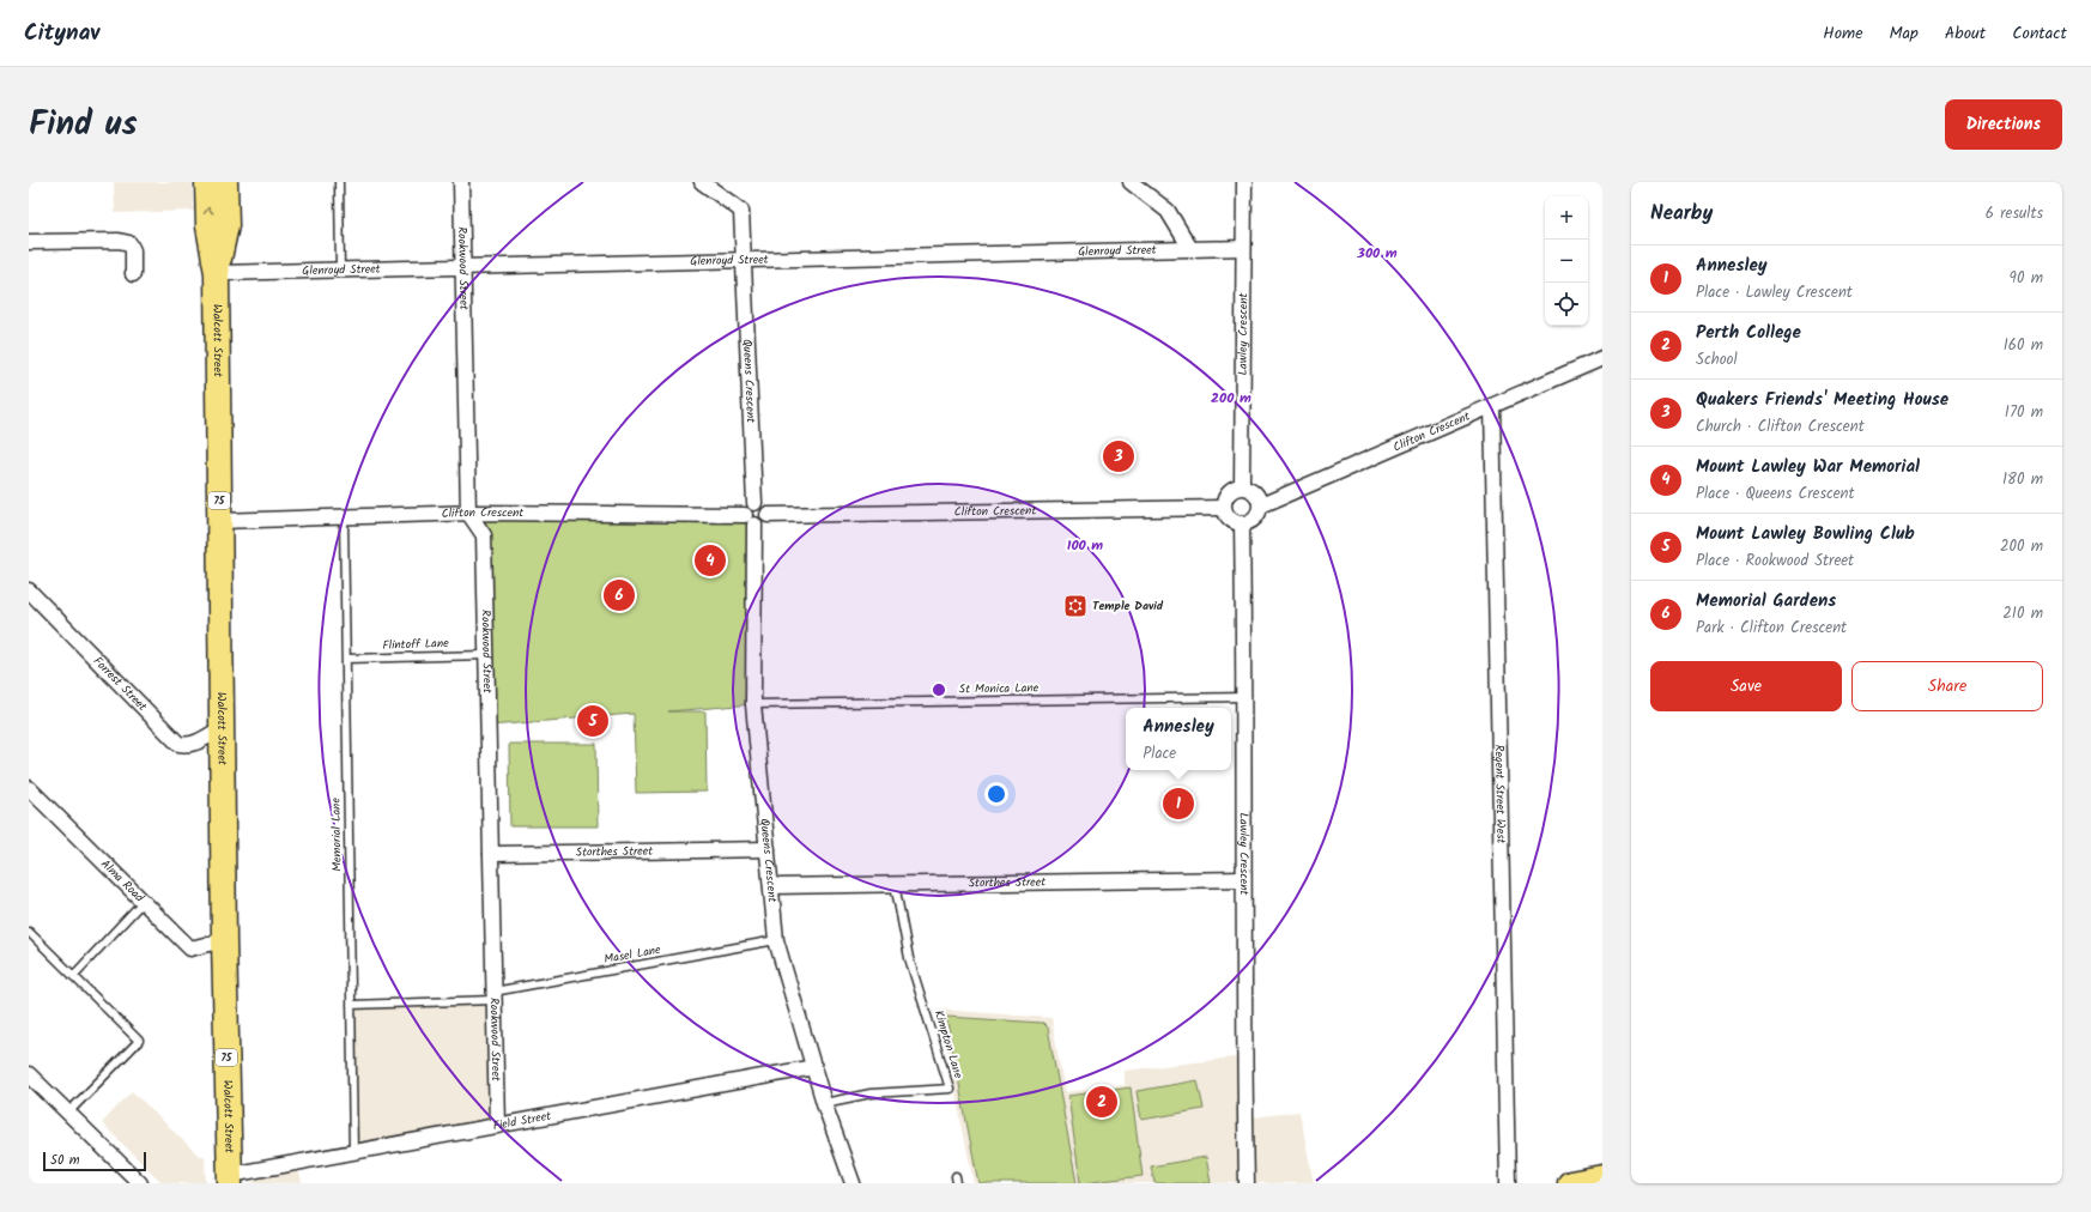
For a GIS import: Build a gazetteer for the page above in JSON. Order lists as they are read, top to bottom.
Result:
{
  "streets": {
    "main road": ["Walcott Street", "75"],
    "street": [
      "Glenroyd Street",
      "Rookwood Street",
      "Lawley Crescent",
      "Queens Crescent",
      "Clifton Crescent",
      "Forrest Street",
      "Regent Street West",
      "Storthes Street",
      "Alma Road",
      "Field Street"
    ],
    "lane": [
      "Flintoff Lane",
      "St Monica Lane",
      "Memorial Lane",
      "Masel Lane",
      "Kimpton Lane"
    ]
  },
  "crossings": [
    ["Glenroyd Street", "Rookwood Street"],
    ["Glenroyd Street", "Lawley Crescent"],
    ["Glenroyd Street", "Walcott Street"],
    ["Glenroyd Street", "Queens Crescent"],
    ["Rookwood Street", "Clifton Crescent"],
    ["Rookwood Street", "Flintoff Lane"],
    ["Rookwood Street", "Storthes Street"],
    ["Rookwood Street", "Masel Lane"],
    ["Rookwood Street", "Field Street"],
    ["Lawley Crescent", "Clifton Crescent"],
    ["Lawley Crescent", "St Monica Lane"],
    ["Lawley Crescent", "Storthes Street"],
    ["Walcott Street", "Clifton Crescent"],
    ["Walcott Street", "Forrest Street"],
    ["Walcott Street", "Alma Road"],
    ["Walcott Street", "Field Street"],
    ["Queens Crescent", "Clifton Crescent"],
    ["Queens Crescent", "St Monica Lane"],
    ["Queens Crescent", "Storthes Street"],
    ["Queens Crescent", "Masel Lane"],
    ["Queens Crescent", "Kimpton Lane"],
    ["Queens Crescent", "Field Street"],
    ["Clifton Crescent", "Regent Street West"],
    ["Clifton Crescent", "Memorial Lane"],
    ["Flintoff Lane", "Memorial Lane"],
    ["Memorial Lane", "Masel Lane"],
    ["Memorial Lane", "Field Street"],
    ["Storthes Street", "Kimpton Lane"]
  ],
  "places": {
    "synagogue": ["Temple David"]
  },
  "scale_bar": "50 m",
  "page": {
    "header": "Citynav",
    "nav": [
      "Home",
      "Map",
      "About",
      "Contact"
    ],
    "title": "Find us",
    "buttons": [
      "Directions",
      ["Save", "Share"]
    ],
    "heading": ["Nearby", "6 results"],
    "map_buttons": ["+", "−"],
    "list": [
      {
        "mark": "1",
        "name": "Annesley",
        "note": "Place · Lawley Crescent",
        "value": "90 m"
      },
      {
        "mark": "2",
        "name": "Perth College",
        "note": "School",
        "value": "160 m"
      },
      {
        "mark": "3",
        "name": "Quakers Friends' Meeting House",
        "note": "Church · Clifton Crescent",
        "value": "170 m"
      },
      {
        "mark": "4",
        "name": "Mount Lawley War Memorial",
        "note": "Place · Queens Crescent",
        "value": "180 m"
      },
      {
        "mark": "5",
        "name": "Mount Lawley Bowling Club",
        "note": "Place · Rookwood Street",
        "value": "200 m"
      },
      {
        "mark": "6",
        "name": "Memorial Gardens",
        "note": "Park · Clifton Crescent",
        "value": "210 m"
      }
    ],
    "pins": [
      "3",
      "4",
      "6",
      "5",
      "1",
      "2"
    ],
    "popup": ["Annesley", "Place"],
    "scale": "50 m"
  },
  "rings": ["300 m", "200 m", "100 m"]
}
